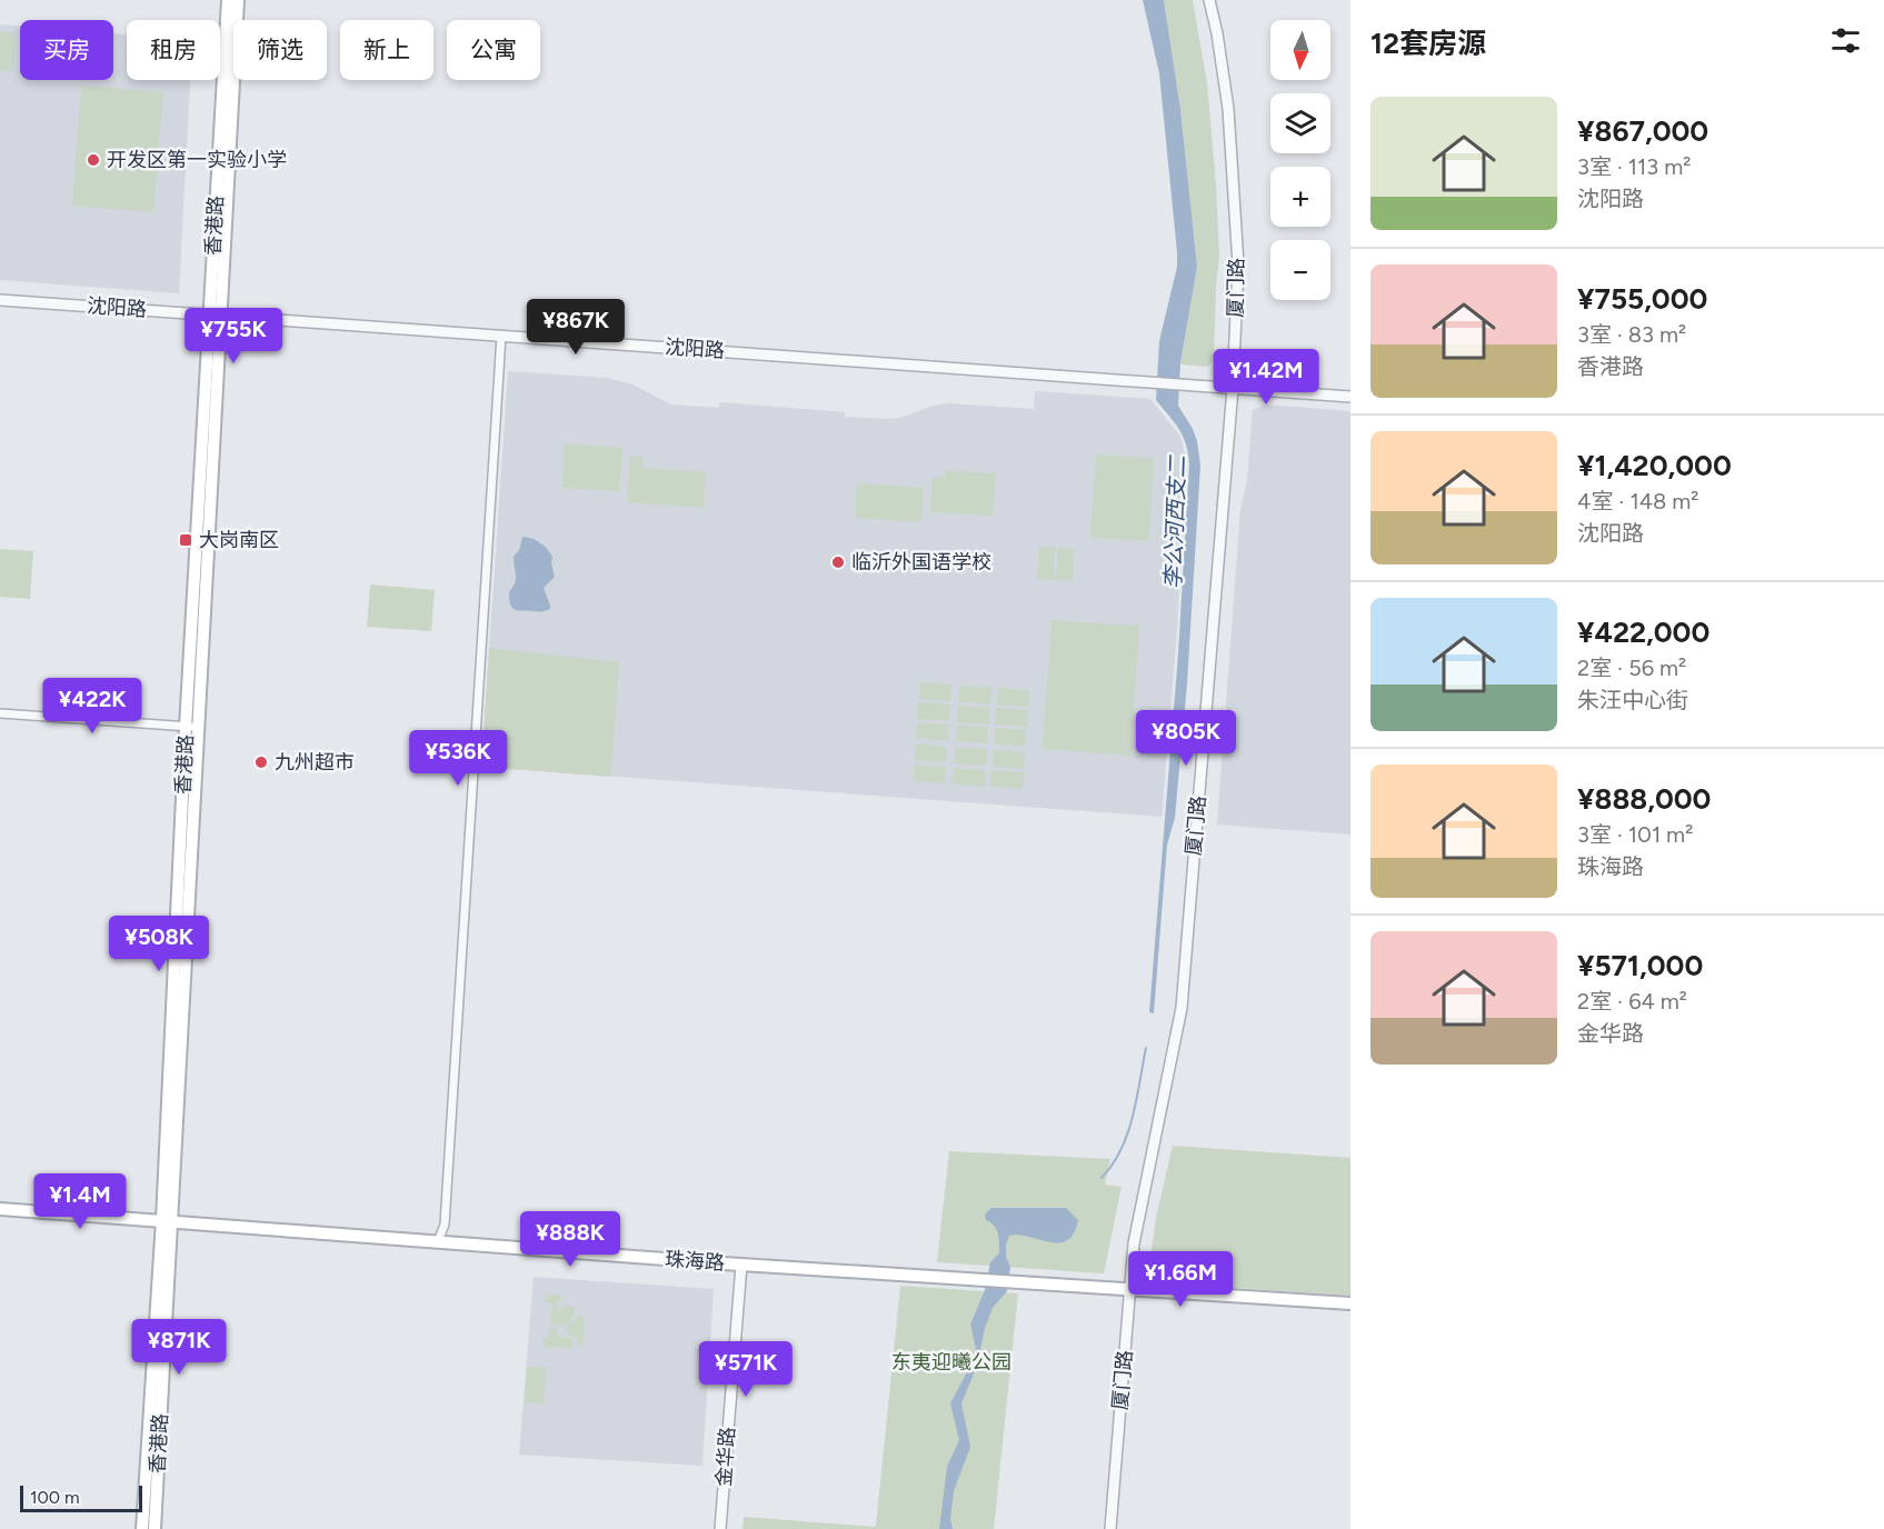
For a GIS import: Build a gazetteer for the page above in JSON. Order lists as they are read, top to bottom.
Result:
{
  "streets": {
    "main road": ["香港路", "珠海路"],
    "street": ["厦门路", "沈阳路", "金华路"]
  },
  "crossings": [
    ["香港路", "沈阳路"],
    ["香港路", "珠海路"],
    ["厦门路", "沈阳路"],
    ["厦门路", "珠海路"],
    ["珠海路", "金华路"]
  ],
  "water": ["李公河西支二"],
  "parks": ["东夷迎曦公园"],
  "places": {
    "other": ["开发区第一实验小学", "临沂外国语学校", "九州超市"],
    "transit": ["大岗南区"]
  },
  "scale_bar": "100 m",
  "north": "bottom",
  "page": {
    "heading": "12套房源",
    "map_buttons": ["+", "−"],
    "chip": [
      "买房",
      "租房",
      "筛选",
      "新上",
      "公寓"
    ],
    "list": [
      {
        "name": "¥867,000",
        "note": "3室 · 113 m² · 沈阳路"
      },
      {
        "name": "¥755,000",
        "note": "3室 · 83 m² · 香港路"
      },
      {
        "name": "¥1,420,000",
        "note": "4室 · 148 m² · 沈阳路"
      },
      {
        "name": "¥422,000",
        "note": "2室 · 56 m² · 朱汪中心街"
      },
      {
        "name": "¥888,000",
        "note": "3室 · 101 m² · 珠海路"
      },
      {
        "name": "¥571,000",
        "note": "2室 · 64 m² · 金华路"
      }
    ],
    "price": [
      "¥867K",
      "¥755K",
      "¥1.42M",
      "¥422K",
      "¥805K",
      "¥536K",
      "¥508K",
      "¥1.4M",
      "¥888K",
      "¥1.66M",
      "¥871K",
      "¥571K"
    ],
    "scale": "100 m"
  }
}
